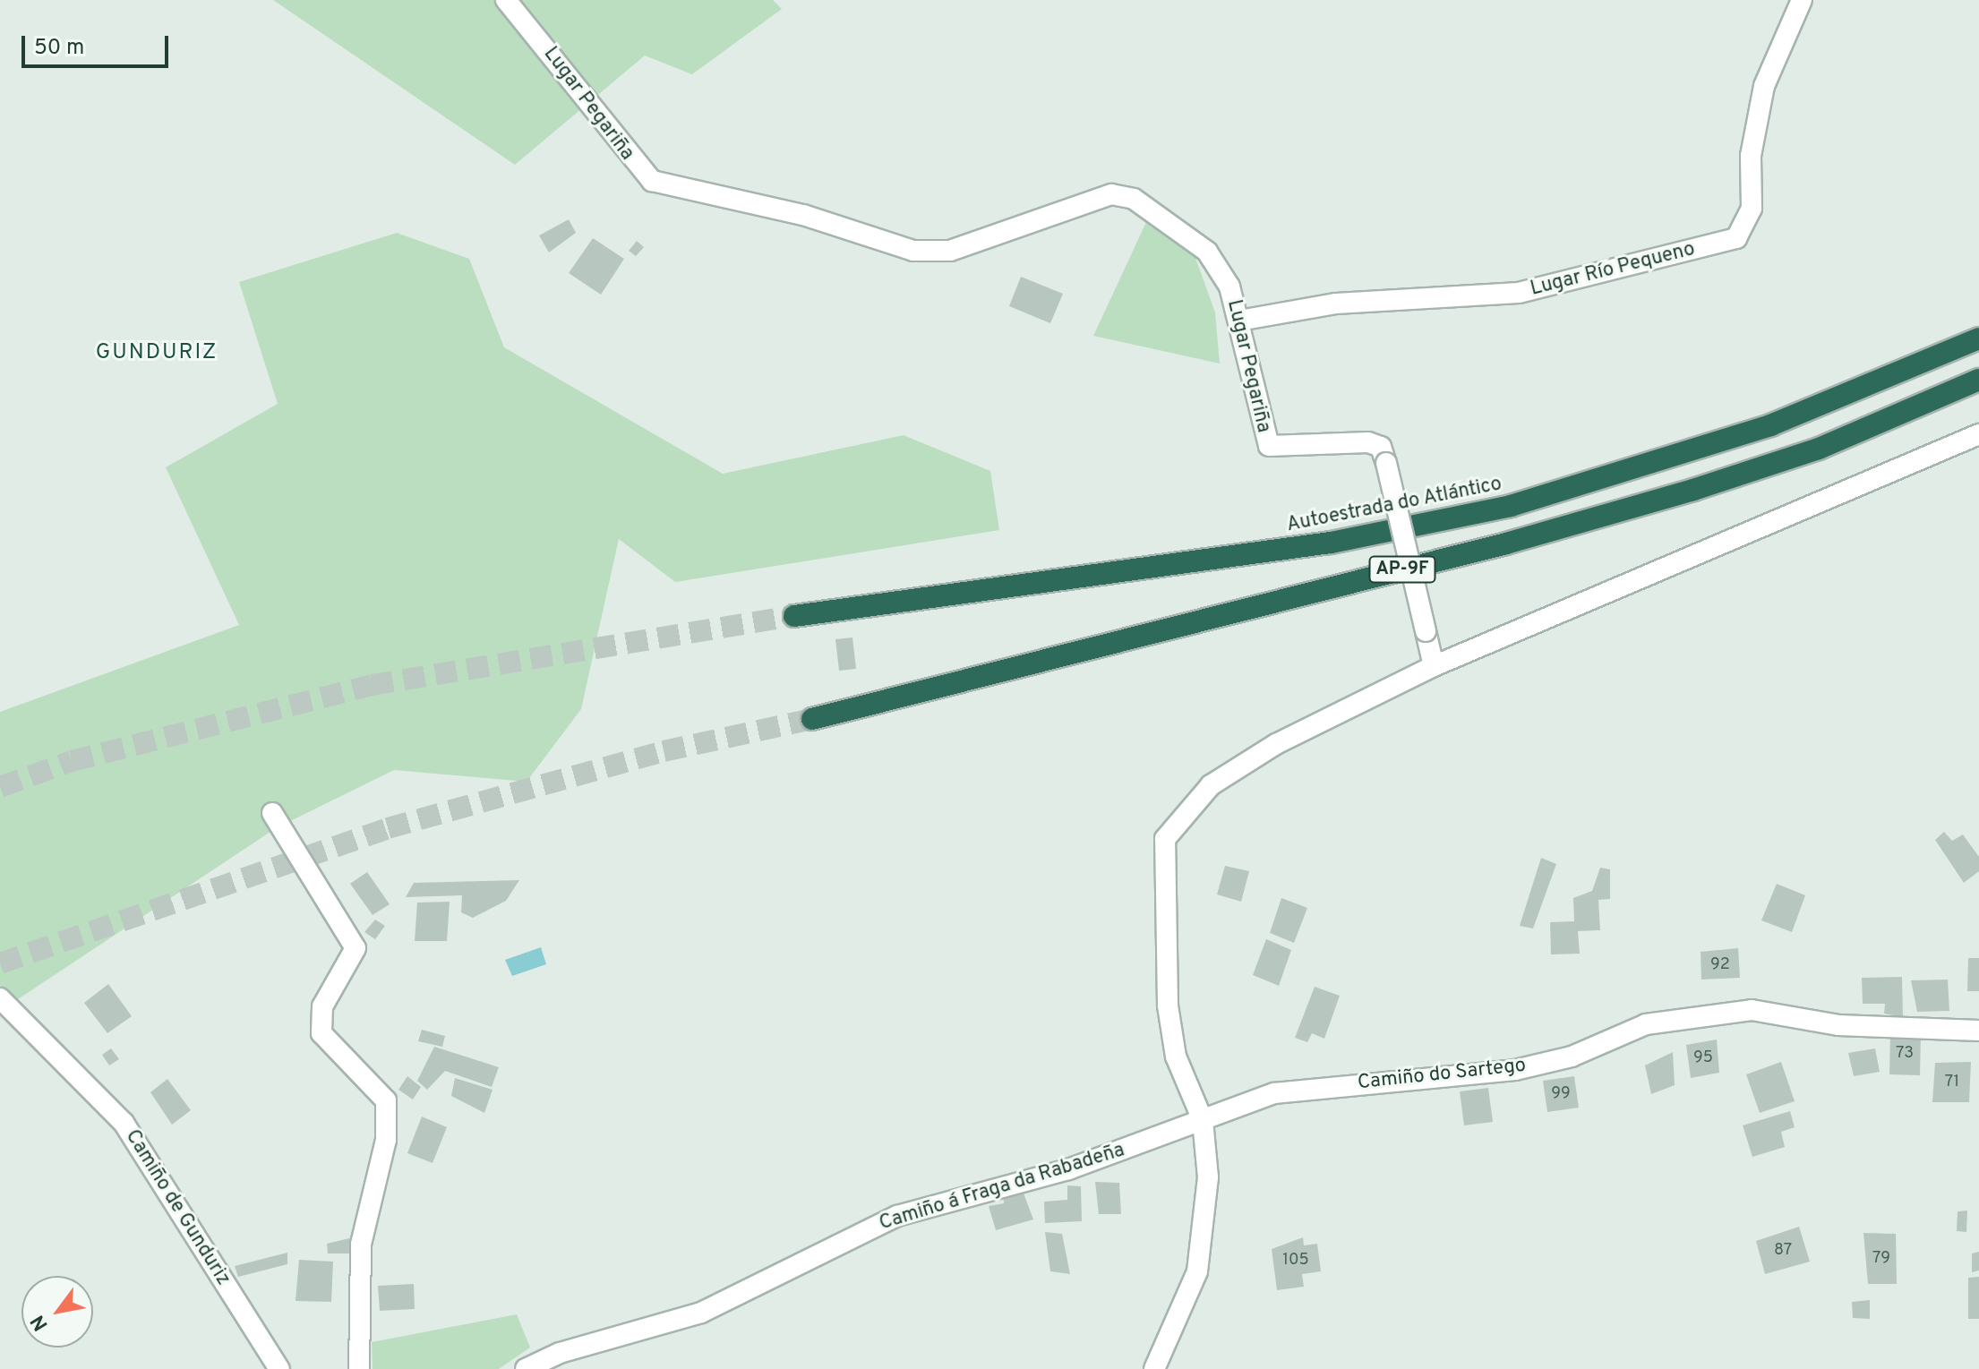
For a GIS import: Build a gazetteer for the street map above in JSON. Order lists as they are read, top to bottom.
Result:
{
  "streets": {
    "highway": ["Autoestrada do Atlántico", "AP-9F"],
    "street": [
      "Lugar Pegariña",
      "Lugar Río Pequeno",
      "Camiño do Sartego",
      "Camiño á Fraga da Rabadeña",
      "Camiño de Gunduriz"
    ]
  },
  "crossings": [
    ["Lugar Pegariña", "Lugar Río Pequeno"],
    ["Camiño do Sartego", "Camiño á Fraga da Rabadeña"]
  ],
  "districts": ["GUNDURIZ"],
  "house_numbers": [
    "92",
    "73",
    "95",
    "71",
    "99",
    "87",
    "79",
    "105"
  ],
  "scale_bar": "50 m",
  "north": "bottom left"
}
